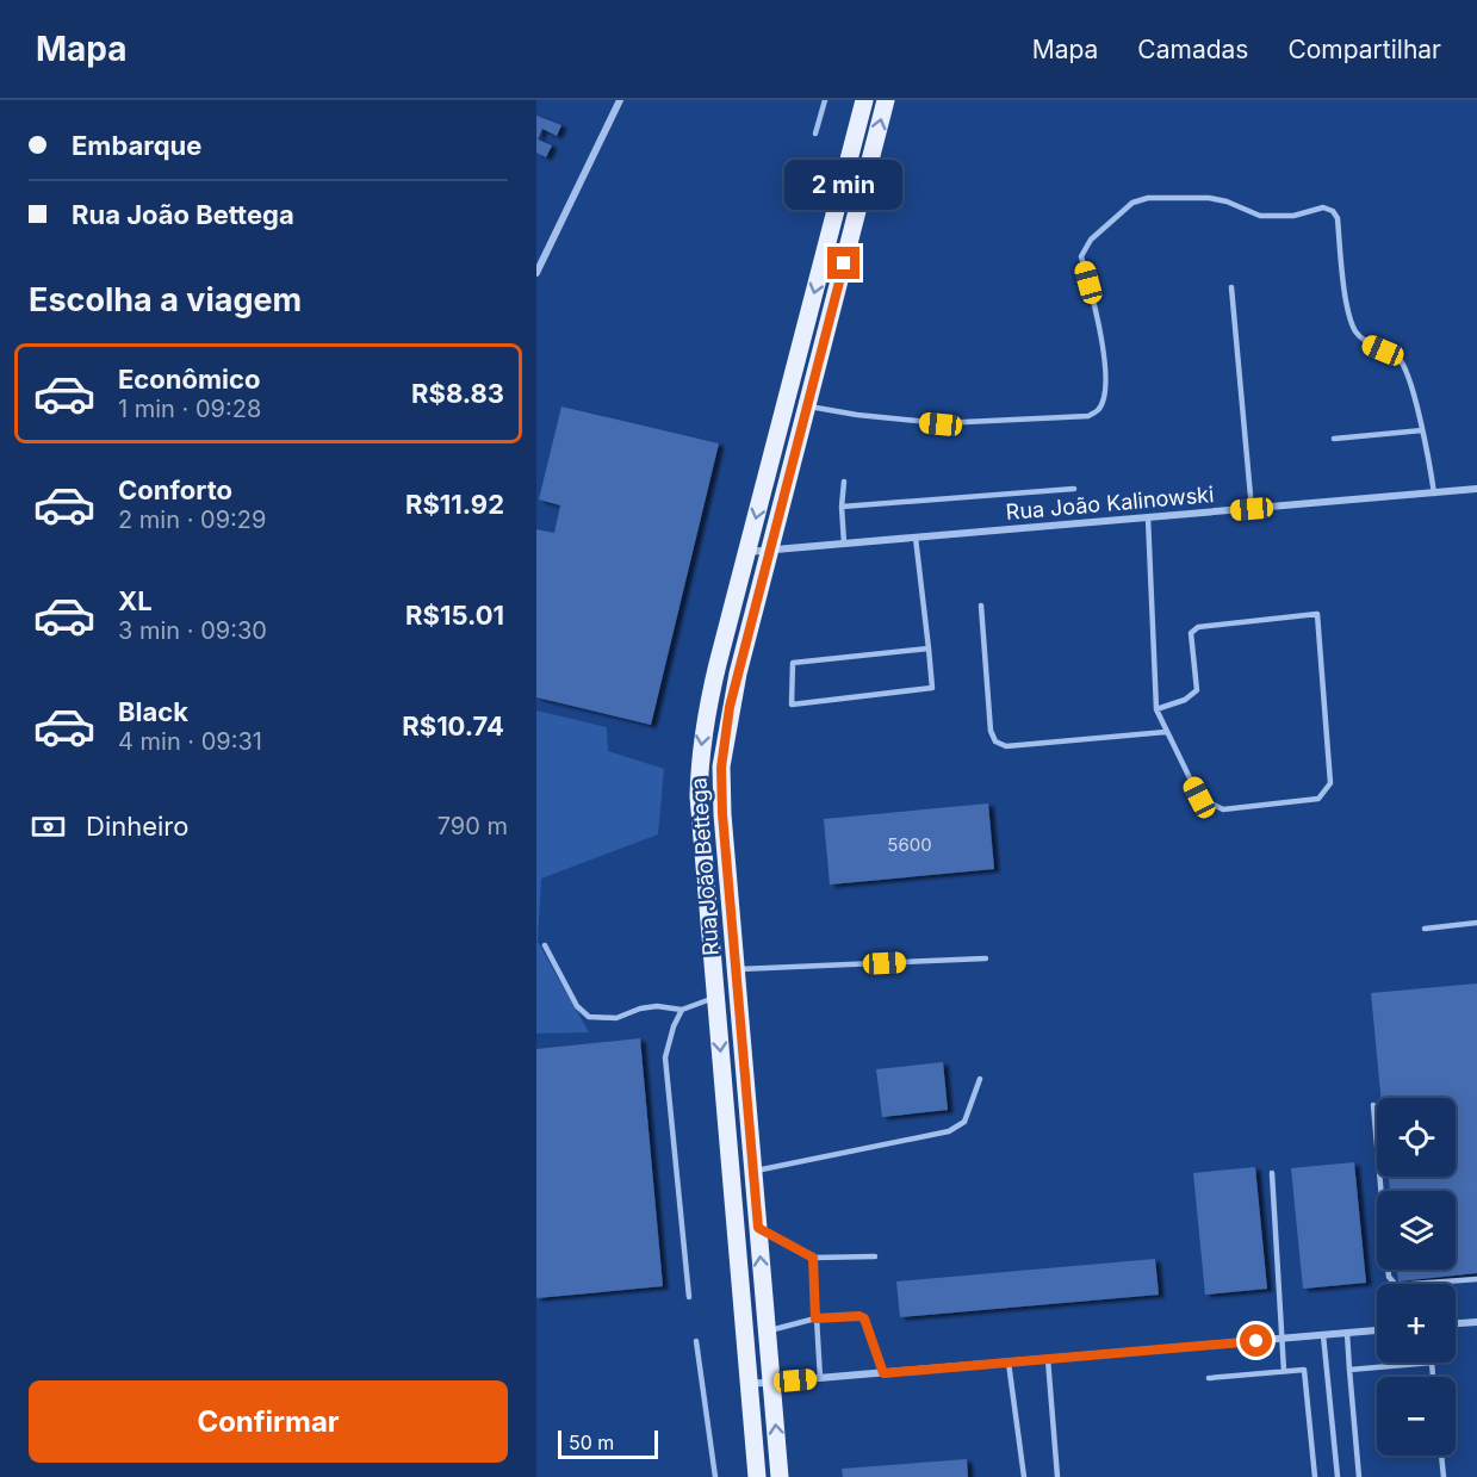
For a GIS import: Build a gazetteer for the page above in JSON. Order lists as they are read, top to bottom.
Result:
{
  "streets": {
    "main road": ["Rua João Bettega"],
    "street": ["Rua João Kalinowski"]
  },
  "crossings": [
    ["Rua João Kalinowski", "Rua João Bettega"]
  ],
  "house_numbers": ["5600"],
  "scale_bar": "50 m",
  "page": {
    "header": "Mapa",
    "nav": ["Mapa", "Camadas", "Compartilhar"],
    "banner": ["Embarque", "Rua João Bettega"],
    "bubble": "2 min",
    "heading": "Escolha a viagem",
    "list": [
      {
        "name": "Econômico",
        "note": "1 min · 09:28",
        "value": "R$8.83"
      },
      {
        "name": "Conforto",
        "note": "2 min · 09:29",
        "value": "R$11.92"
      },
      {
        "name": "XL",
        "note": "3 min · 09:30",
        "value": "R$15.01"
      },
      {
        "name": "Black",
        "note": "4 min · 09:31",
        "value": "R$10.74"
      }
    ],
    "pay": ["Dinheiro", "790 m"],
    "map_buttons": ["+", "−"],
    "buttons": "Confirmar",
    "scale": "50 m"
  }
}
